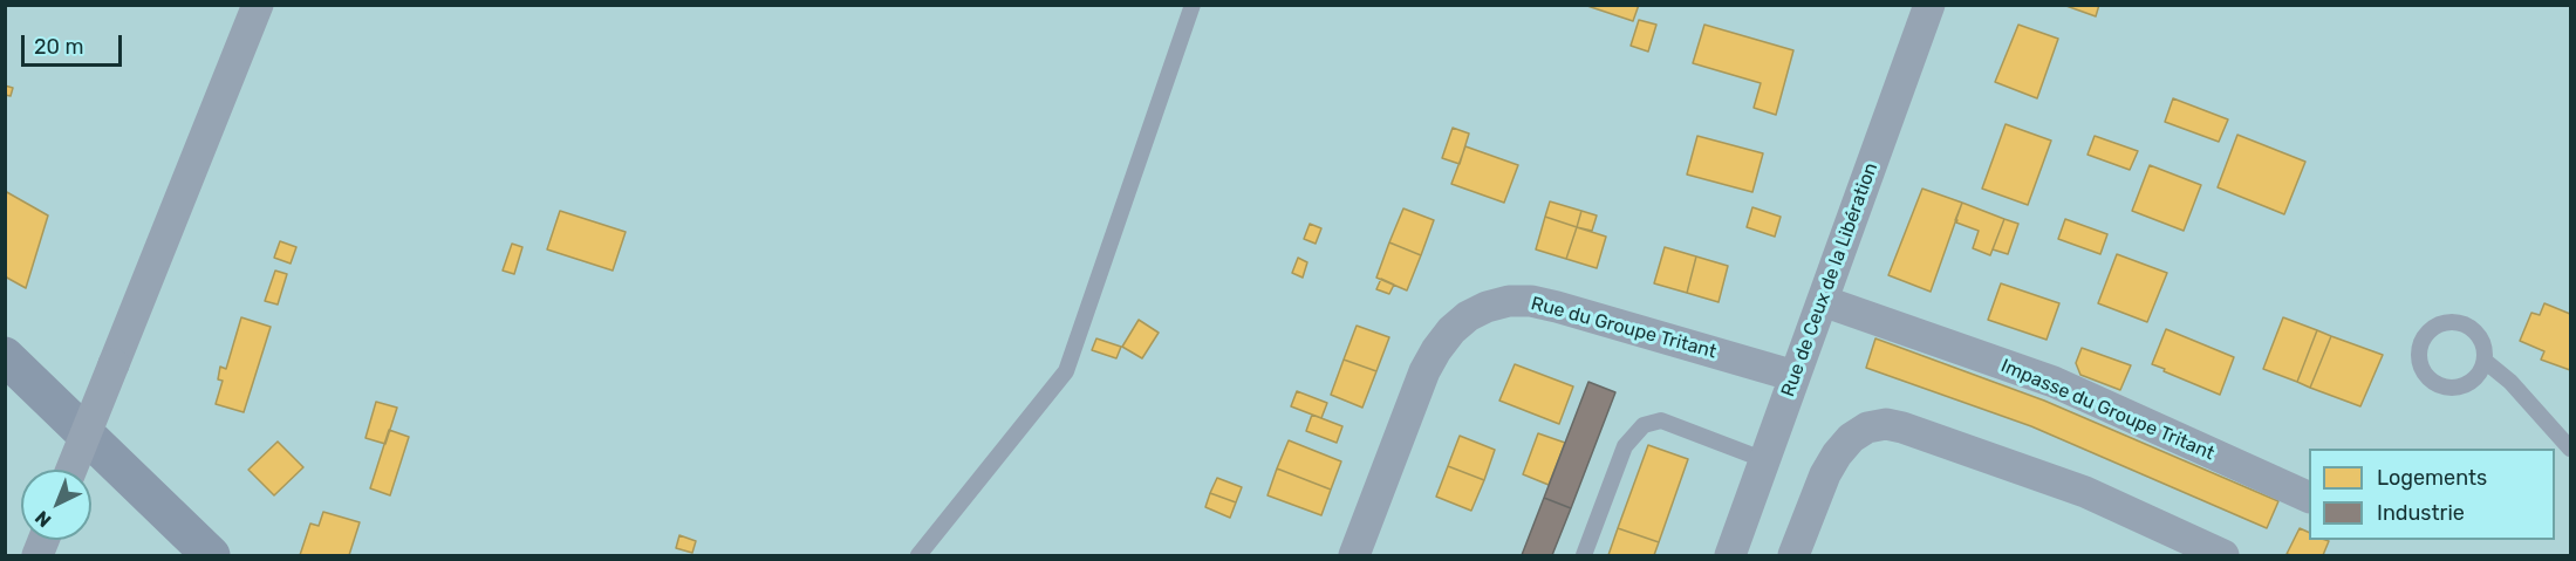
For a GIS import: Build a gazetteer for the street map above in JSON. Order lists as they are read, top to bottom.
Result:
{
  "streets": {
    "street": ["Rue de Ceux de la Libération", "Rue du Groupe Tritant", "Impasse du Groupe Tritant"]
  },
  "crossings": [
    ["Rue de Ceux de la Libération", "Rue du Groupe Tritant"],
    ["Rue de Ceux de la Libération", "Impasse du Groupe Tritant"]
  ],
  "legend": ["Logements", "Industrie"],
  "scale_bar": "20 m",
  "north": "bottom left"
}
